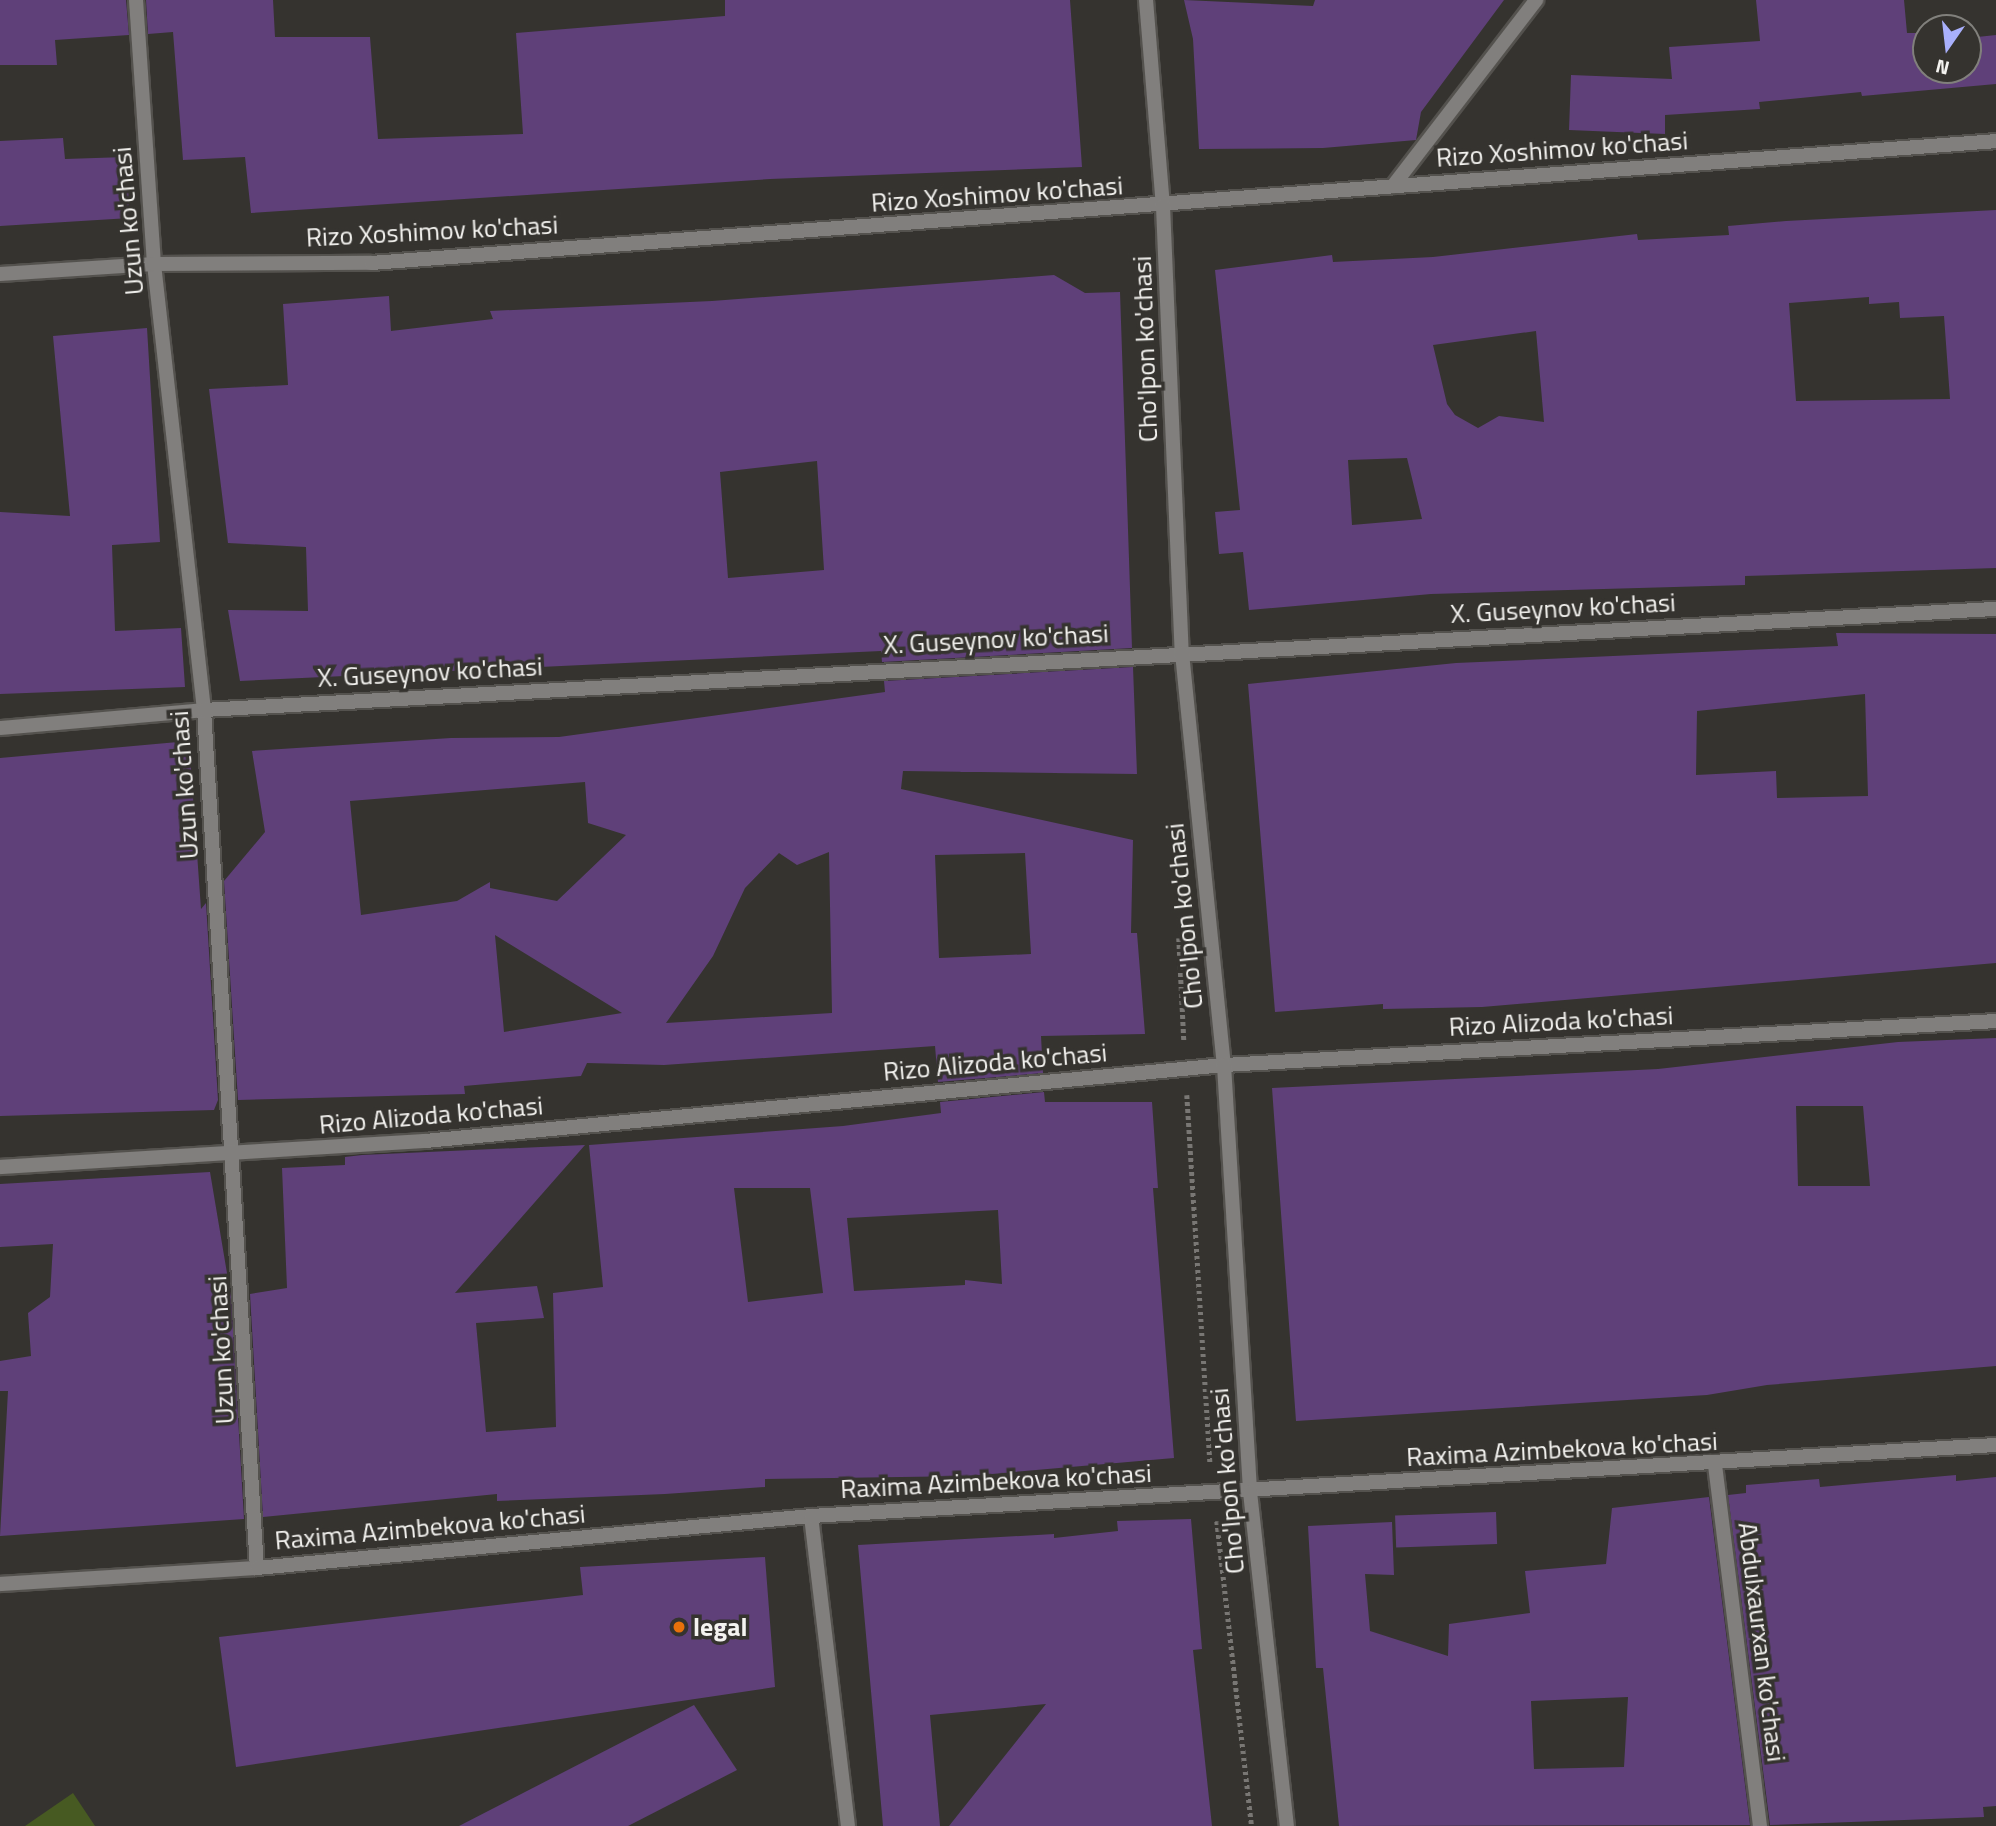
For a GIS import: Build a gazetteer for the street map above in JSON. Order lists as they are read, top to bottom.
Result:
{
  "streets": {
    "street": [
      "Rizo Xoshimov ko'chasi",
      "Uzun ko'chasi",
      "Cho'lpon ko'chasi",
      "X. Guseynov ko'chasi",
      "Rizo Alizoda ko'chasi",
      "Raxima Azimbekova ko'chasi",
      "Abdulxaurxan ko'chasi"
    ]
  },
  "crossings": [
    ["Rizo Xoshimov ko'chasi", "Uzun ko'chasi"],
    ["Rizo Xoshimov ko'chasi", "Cho'lpon ko'chasi"],
    ["Uzun ko'chasi", "X. Guseynov ko'chasi"],
    ["Uzun ko'chasi", "Rizo Alizoda ko'chasi"],
    ["Uzun ko'chasi", "Raxima Azimbekova ko'chasi"],
    ["Cho'lpon ko'chasi", "X. Guseynov ko'chasi"],
    ["Cho'lpon ko'chasi", "Rizo Alizoda ko'chasi"],
    ["Cho'lpon ko'chasi", "Raxima Azimbekova ko'chasi"],
    ["Raxima Azimbekova ko'chasi", "Abdulxaurxan ko'chasi"]
  ],
  "places": ["legal"],
  "north": "bottom"
}
